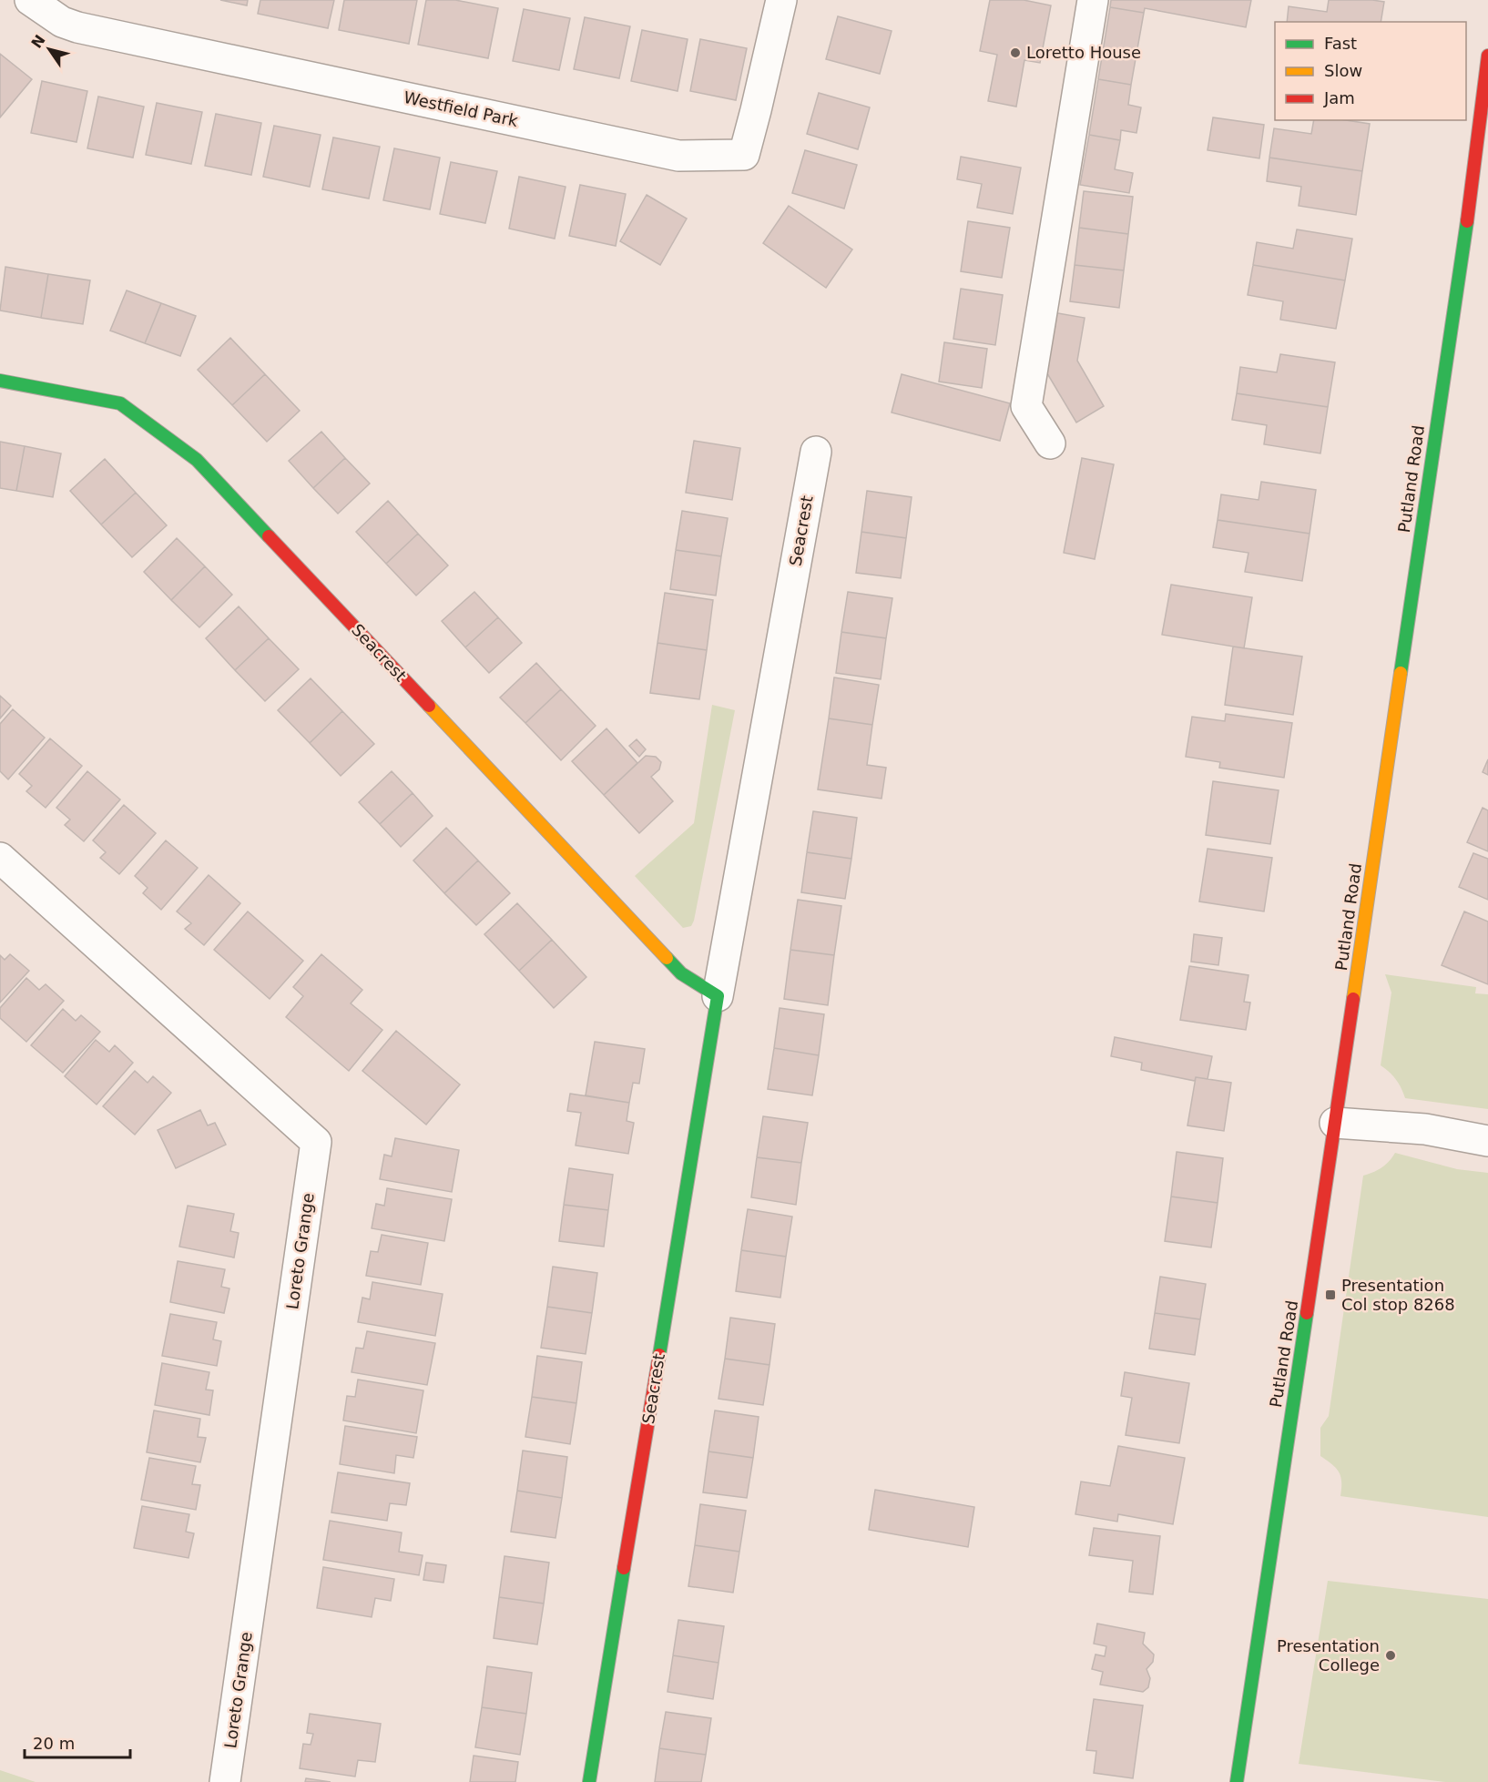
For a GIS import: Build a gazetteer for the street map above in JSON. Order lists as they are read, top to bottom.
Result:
{
  "streets": {
    "street": [
      "Westfield Park",
      "Putland Road",
      "Seacrest",
      "Loreto Grange"
    ]
  },
  "places": {
    "other": ["Loretto House", "Presentation College"],
    "transit": ["Presentation Col stop 8268"]
  },
  "legend": ["Fast", "Slow", "Jam"],
  "scale_bar": "20 m",
  "north": "top left"
}
